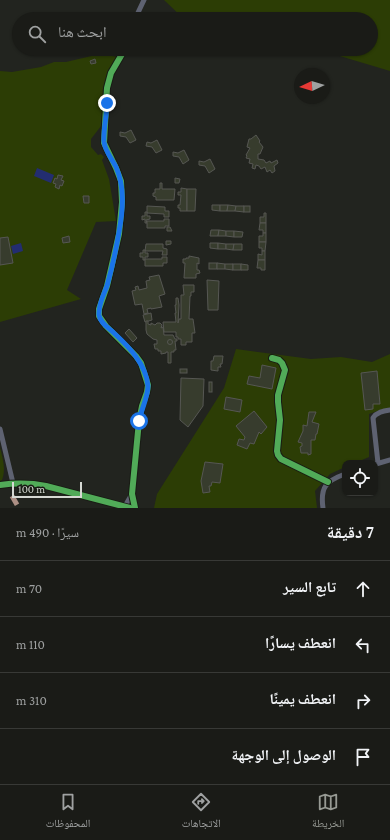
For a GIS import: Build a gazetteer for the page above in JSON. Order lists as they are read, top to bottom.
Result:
{
  "scale_bar": "100 m",
  "north": "left",
  "page": {
    "search": "ابحث هنا",
    "scale": "100 m",
    "heading": ["7 دقيقة", "سيرًا · 490 m"],
    "list": [
      ["تابع السير", "70 m"],
      ["انعطف يسارًا", "110 m"],
      ["انعطف يمينًا", "310 m"],
      "الوصول إلى الوجهة"
    ],
    "nav": ["الخريطة", "الاتجاهات", "المحفوظات"]
  }
}
